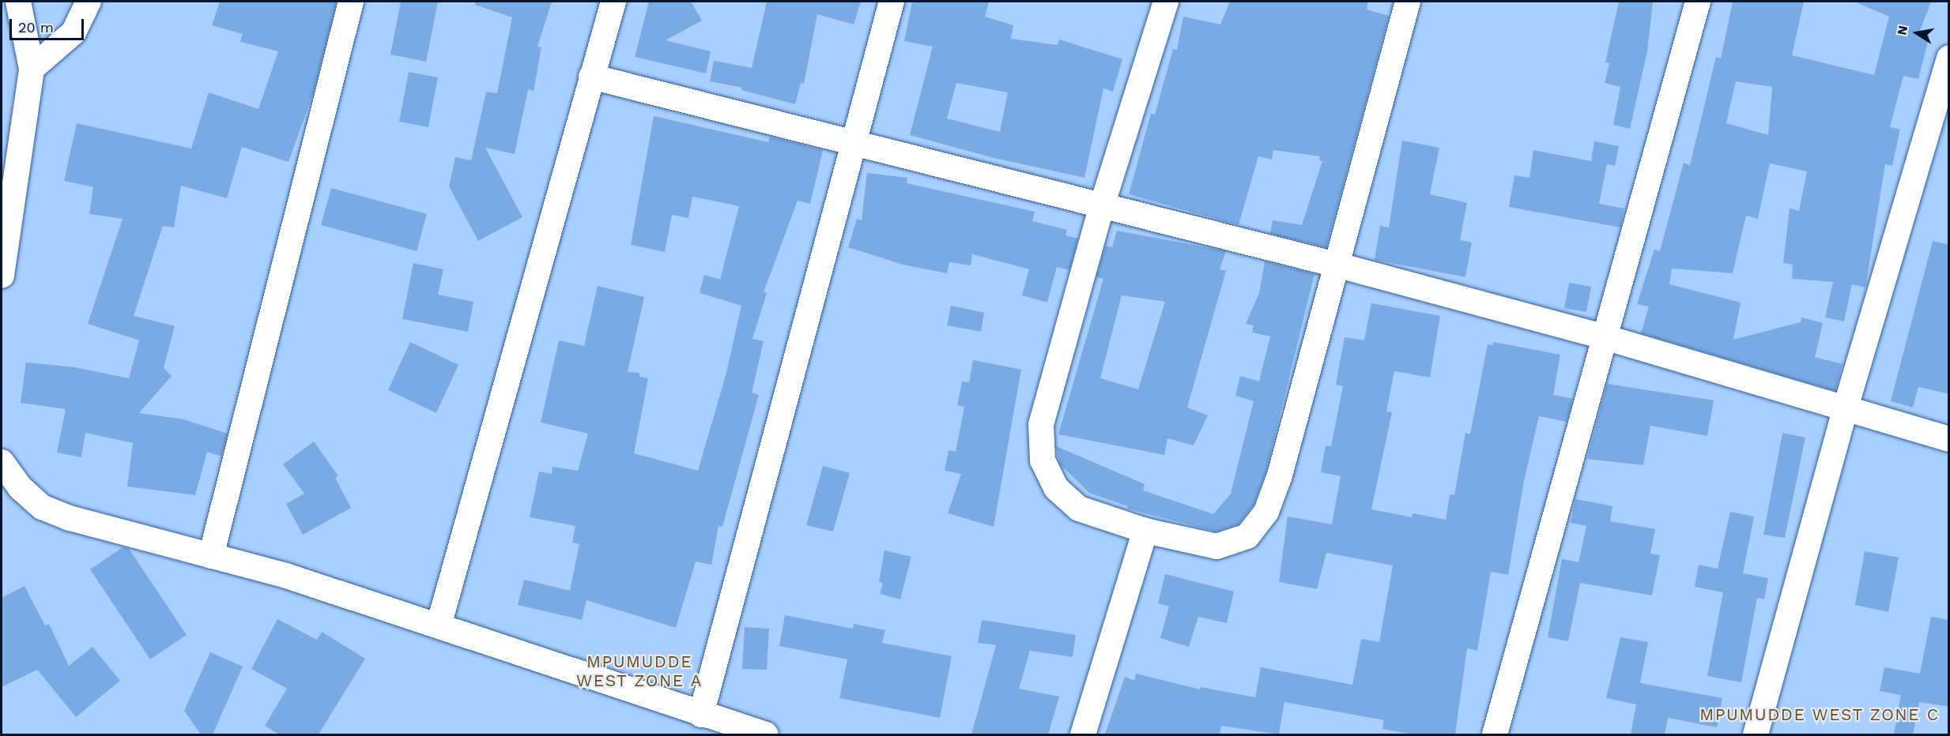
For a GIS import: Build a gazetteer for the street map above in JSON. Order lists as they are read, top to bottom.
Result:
{
  "districts": ["MPUMUDDE WEST ZONE A", "MPUMUDDE WEST ZONE C"],
  "scale_bar": "20 m",
  "north": "left"
}
